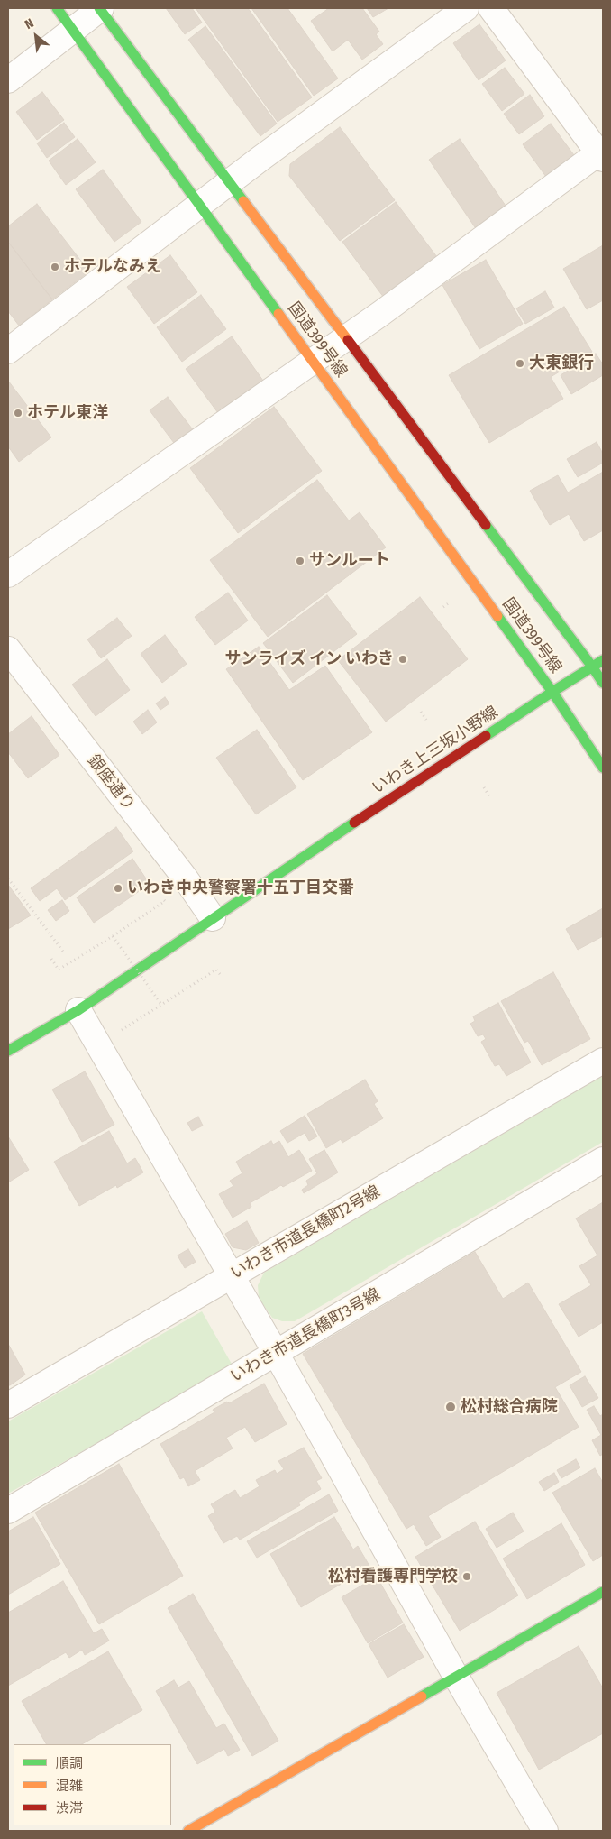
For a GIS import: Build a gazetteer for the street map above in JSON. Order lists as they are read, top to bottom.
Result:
{
  "streets": {
    "main road": ["国道399号線", "いわき上三坂小野線"],
    "street": ["銀座通り", "いわき市道長橋町2号線", "いわき市道長橋町3号線"]
  },
  "crossings": [
    ["国道399号線", "いわき上三坂小野線"],
    ["いわき上三坂小野線", "銀座通り"]
  ],
  "places": [
    "ホテルなみえ",
    "大東銀行",
    "ホテル東洋",
    "サンルート",
    "サンライズ イン いわき",
    "いわき中央警察署十五丁目交番",
    "松村総合病院",
    "松村看護専門学校"
  ],
  "legend": ["順調", "混雑", "渋滞"],
  "north": "top left"
}
